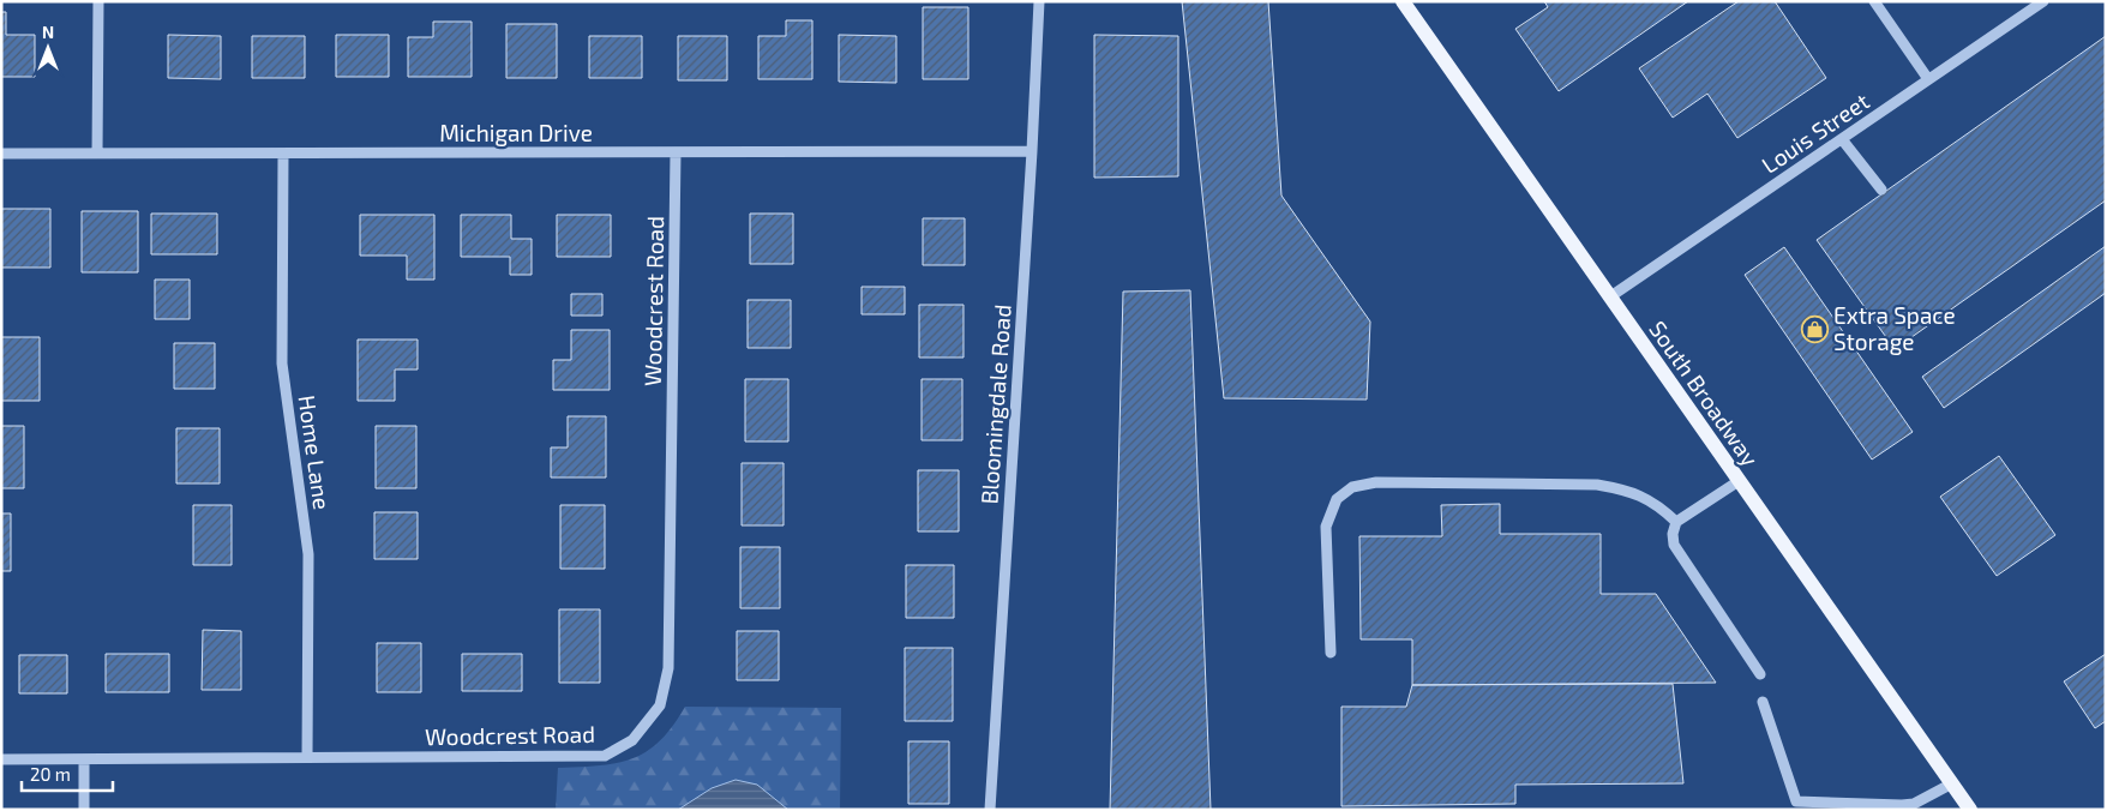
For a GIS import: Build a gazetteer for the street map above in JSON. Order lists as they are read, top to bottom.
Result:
{
  "streets": {
    "main road": ["South Broadway"],
    "street": [
      "Michigan Drive",
      "Louis Street",
      "Woodcrest Road",
      "Bloomingdale Road",
      "Home Lane"
    ]
  },
  "crossings": [
    ["Michigan Drive", "Woodcrest Road"],
    ["Michigan Drive", "Bloomingdale Road"],
    ["Michigan Drive", "Home Lane"],
    ["Louis Street", "South Broadway"],
    ["Woodcrest Road", "Home Lane"]
  ],
  "places": {
    "shop": ["Extra Space Storage"]
  },
  "scale_bar": "20 m",
  "north": "top"
}
